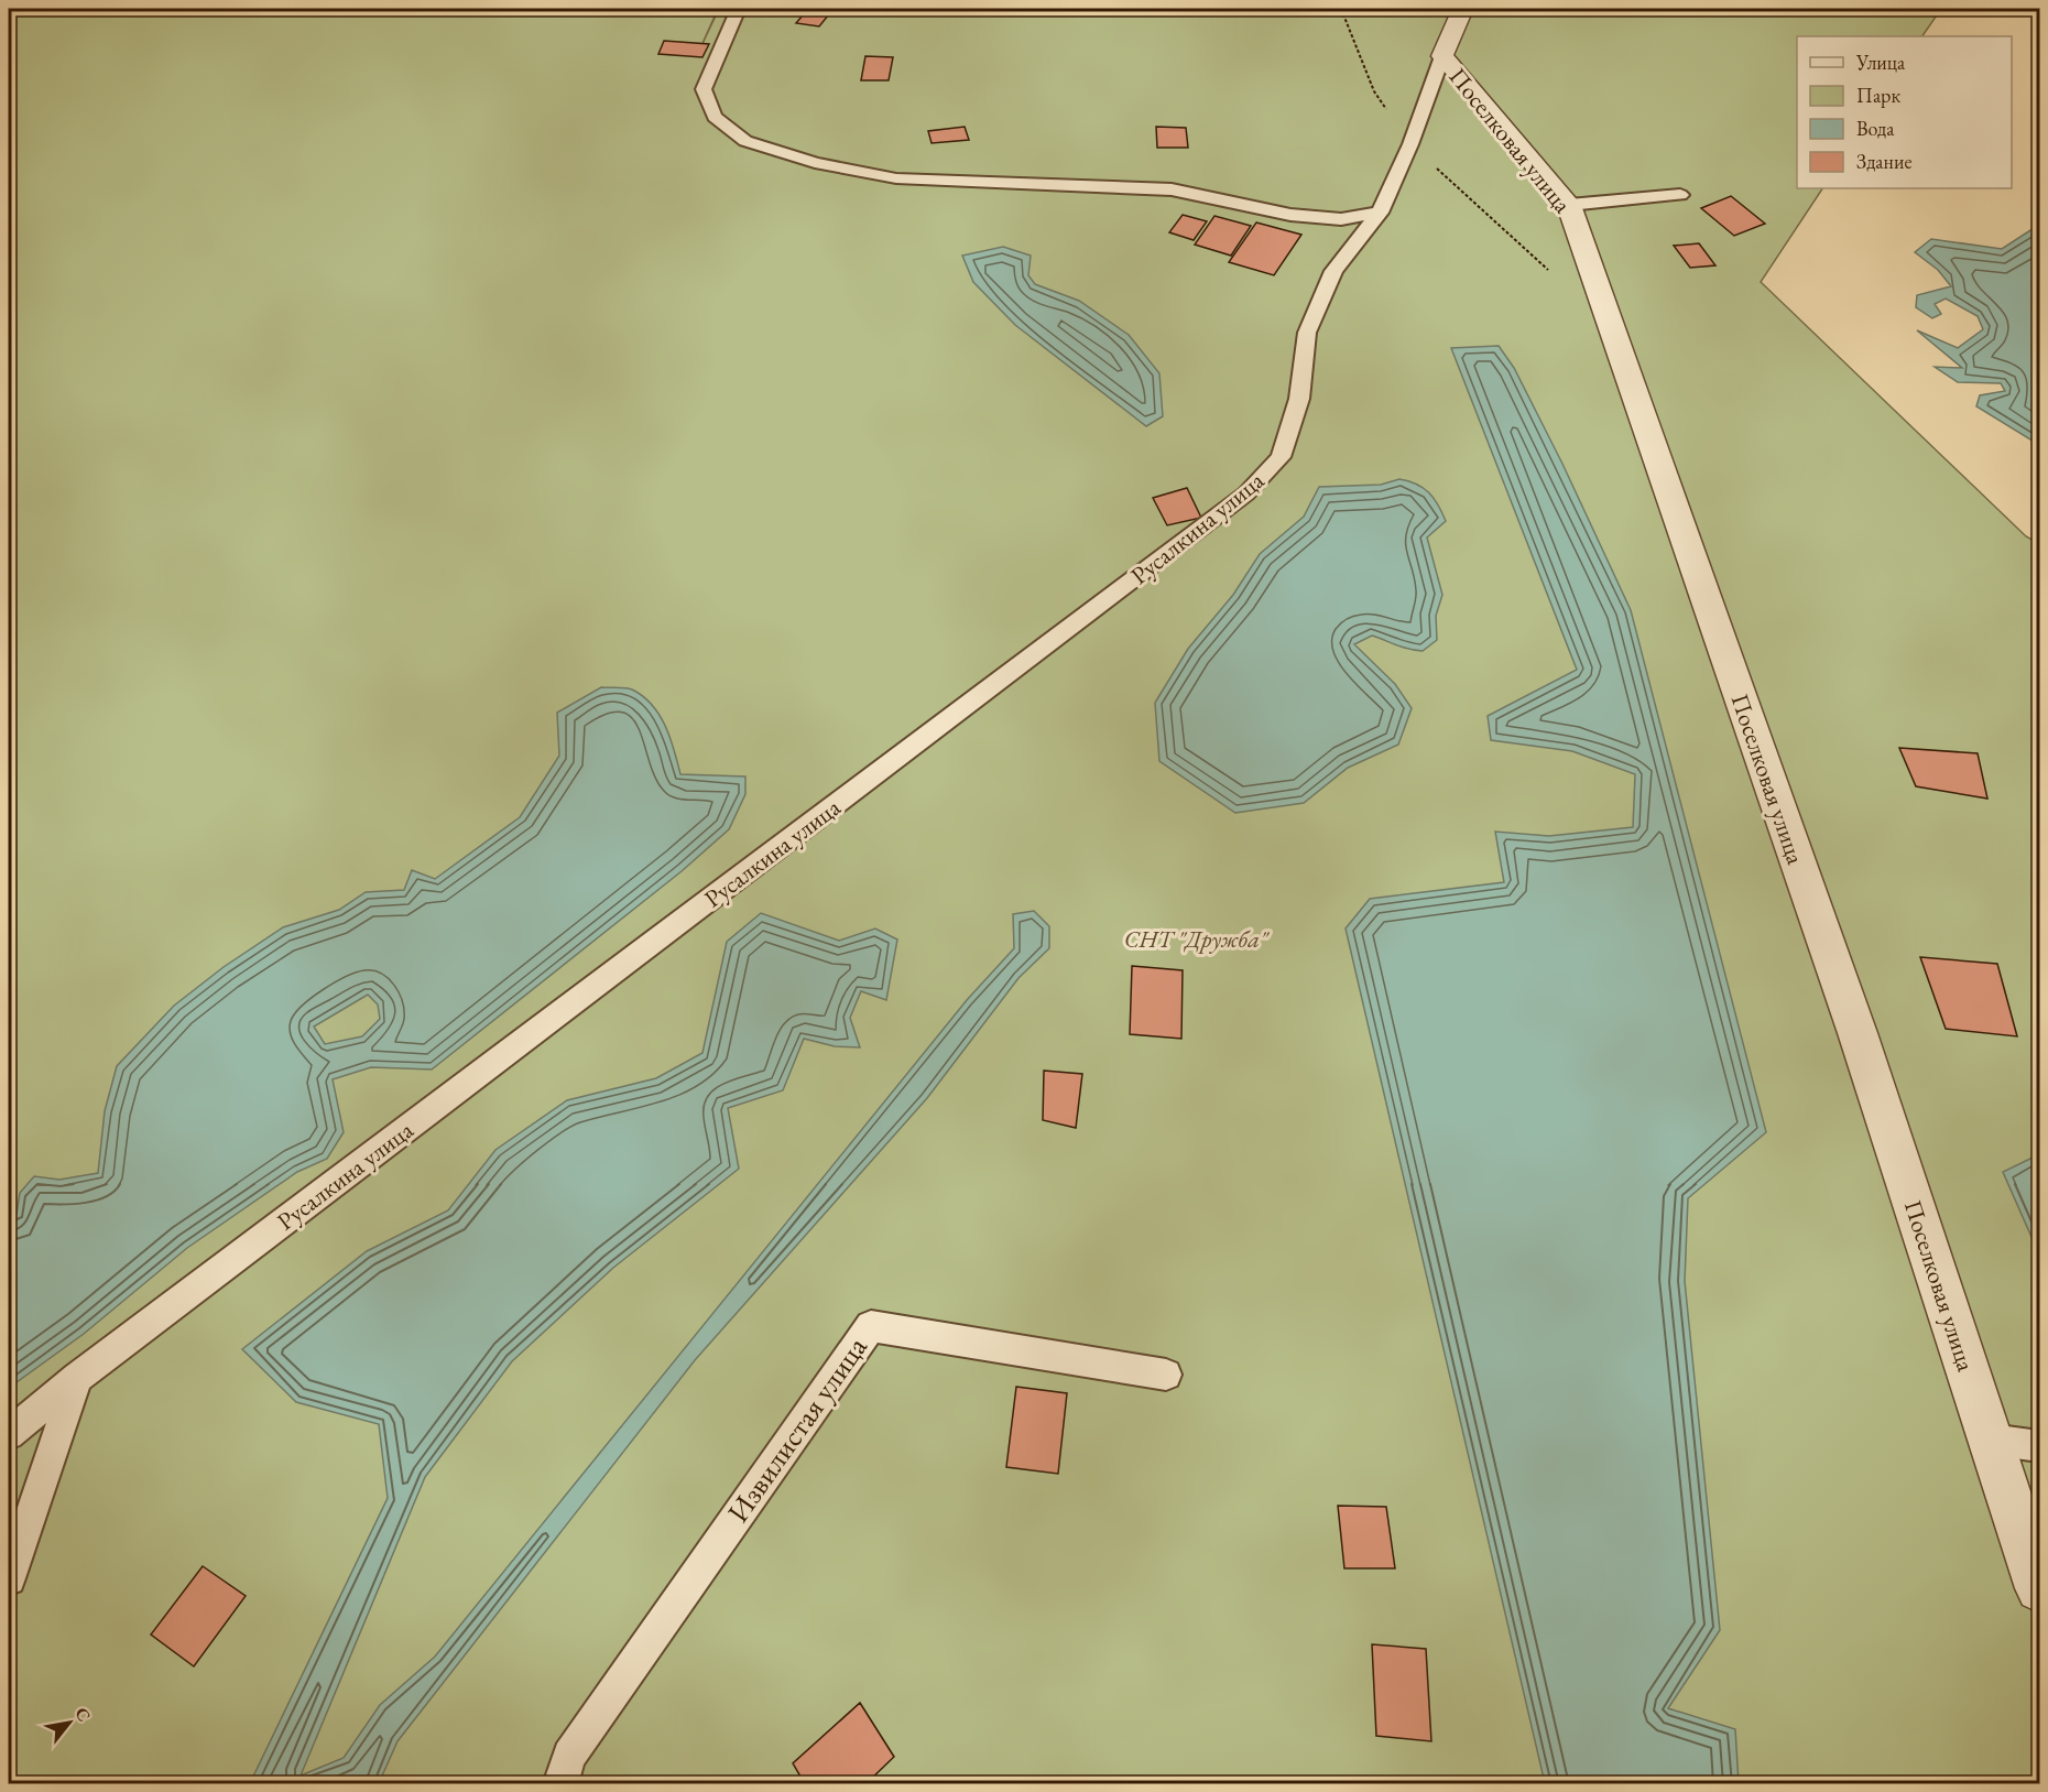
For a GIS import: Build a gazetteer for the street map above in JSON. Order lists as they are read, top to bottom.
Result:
{
  "streets": {
    "street": ["Поселковая улица"],
    "lane": ["Русалкина улица", "Извилистая улица"]
  },
  "crossings": [
    ["Поселковая улица", "Русалкина улица"]
  ],
  "parks": ["СНТ \"Дружба\""],
  "legend": [
    "Улица",
    "Парк",
    "Вода",
    "Здание"
  ],
  "north": "top right"
}
